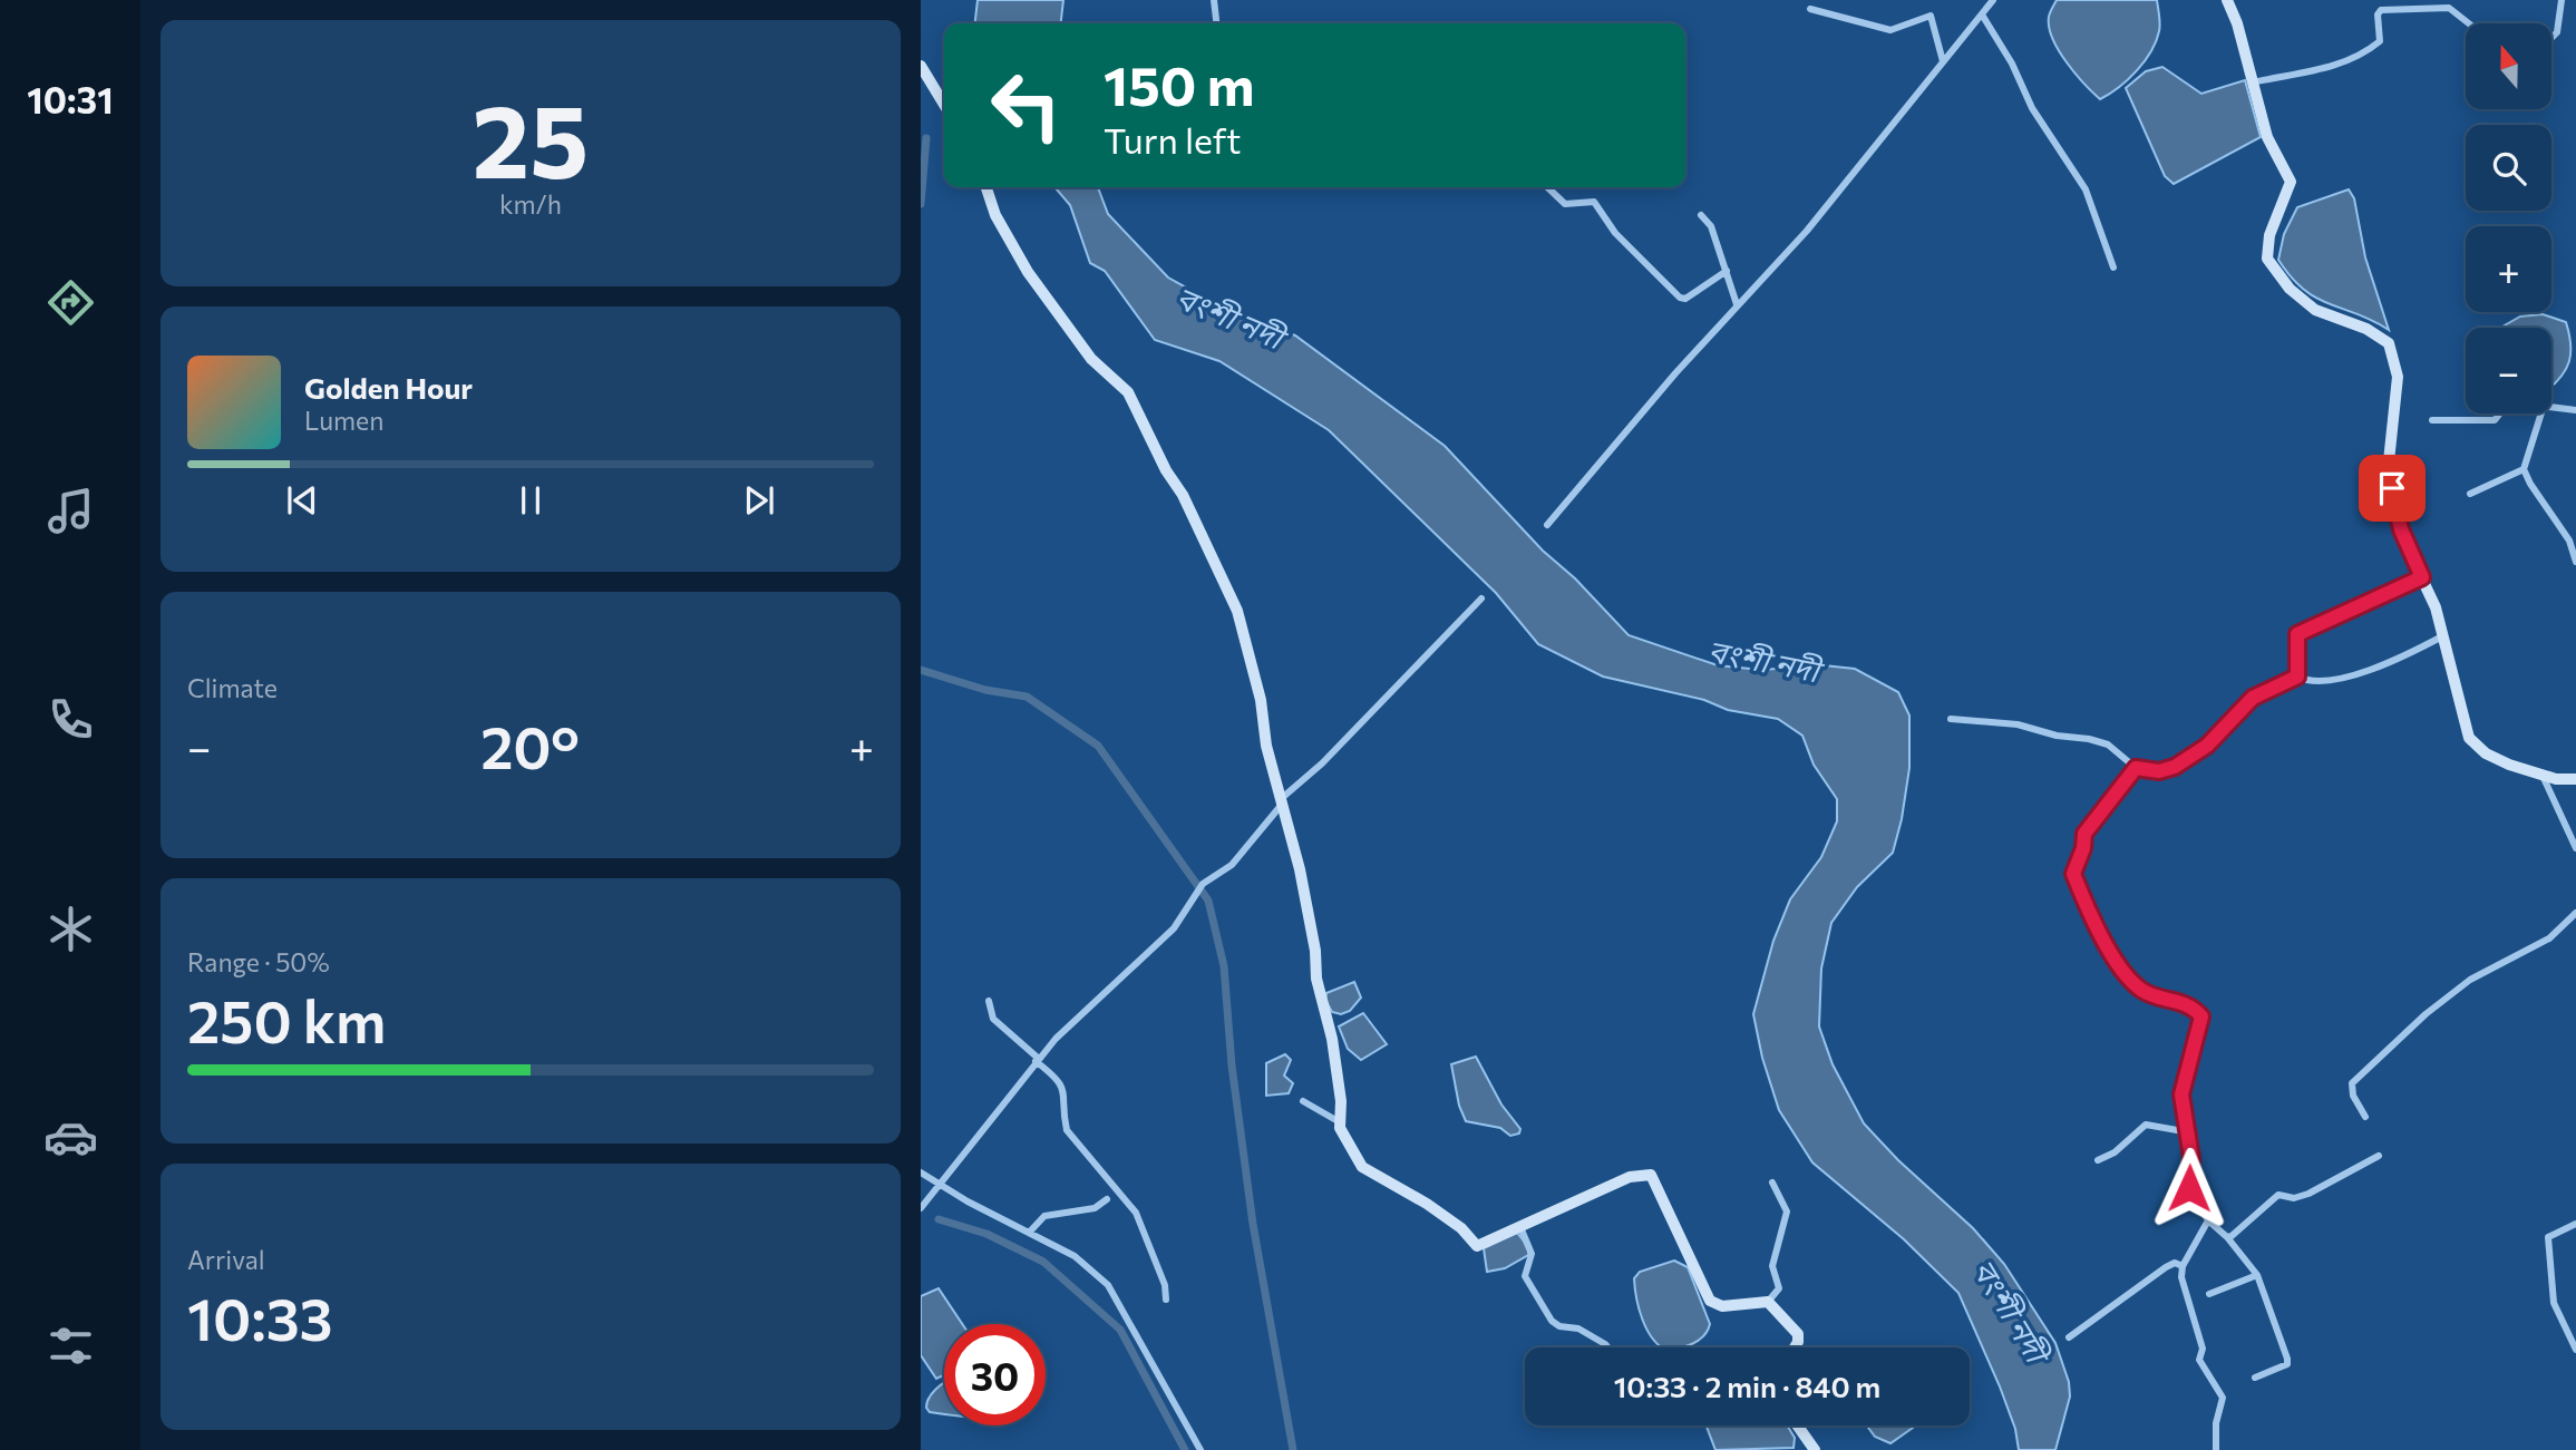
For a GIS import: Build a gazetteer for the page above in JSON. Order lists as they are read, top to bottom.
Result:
{
  "water": ["বংশী নদী"],
  "north": "top",
  "page": {
    "tabs": "10:31",
    "tile": [
      ["25", "km/h"],
      "Climate",
      ["Range · 50%", "250 km"],
      ["Arrival", "10:33"]
    ],
    "map_buttons": ["+", "−"],
    "turn": ["150 m", "Turn left"],
    "song": ["Golden Hour", "Lumen"],
    "heat": ["−", "20°", "+"],
    "limit": "30",
    "trip": "10:33 · 2 min · 840 m"
  }
}
